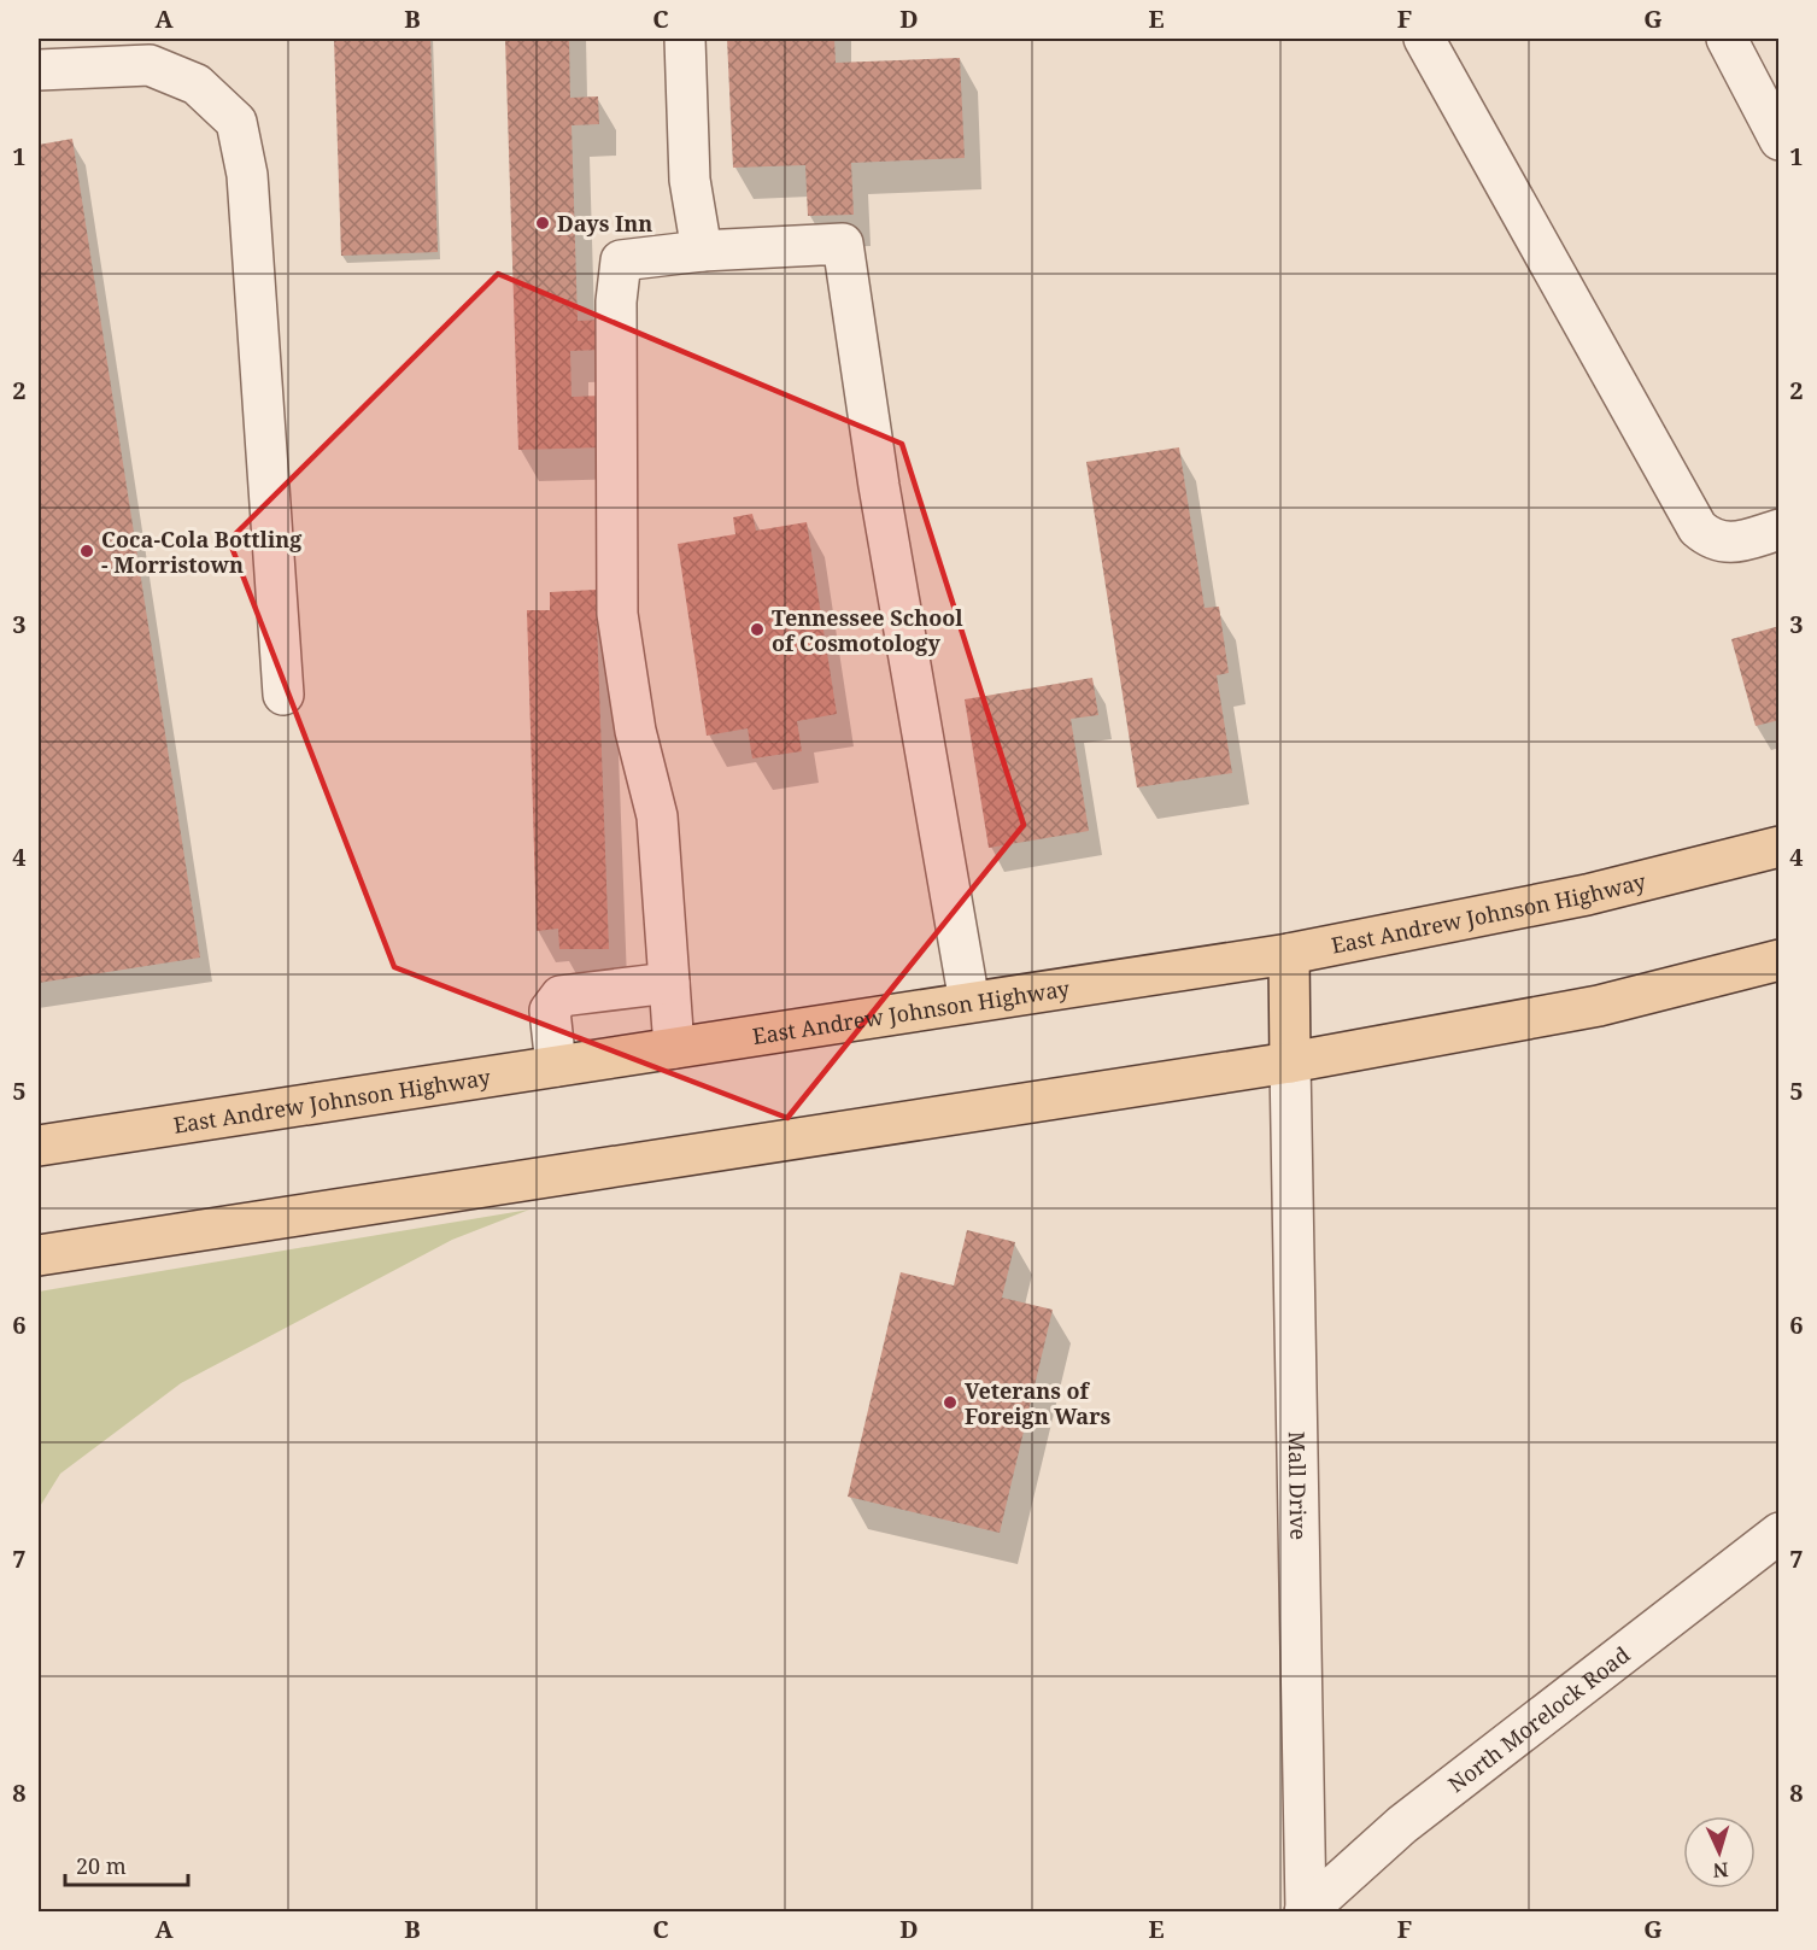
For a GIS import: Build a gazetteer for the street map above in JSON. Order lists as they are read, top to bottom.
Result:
{
  "streets": {
    "main road": ["East Andrew Johnson Highway"],
    "street": ["Mall Drive", "North Morelock Road"]
  },
  "crossings": [
    ["Mall Drive", "North Morelock Road"]
  ],
  "places": [
    "Days Inn",
    "Coca-Cola Bottling - Morristown",
    "Tennessee School of Cosmotology",
    "Veterans of Foreign Wars"
  ],
  "scale_bar": "20 m",
  "north": "bottom",
  "grid": {
    "columns": [
      "A",
      "B",
      "C",
      "D",
      "E",
      "F",
      "G"
    ],
    "rows": [
      "1",
      "2",
      "3",
      "4",
      "5",
      "6",
      "7",
      "8"
    ]
  }
}
